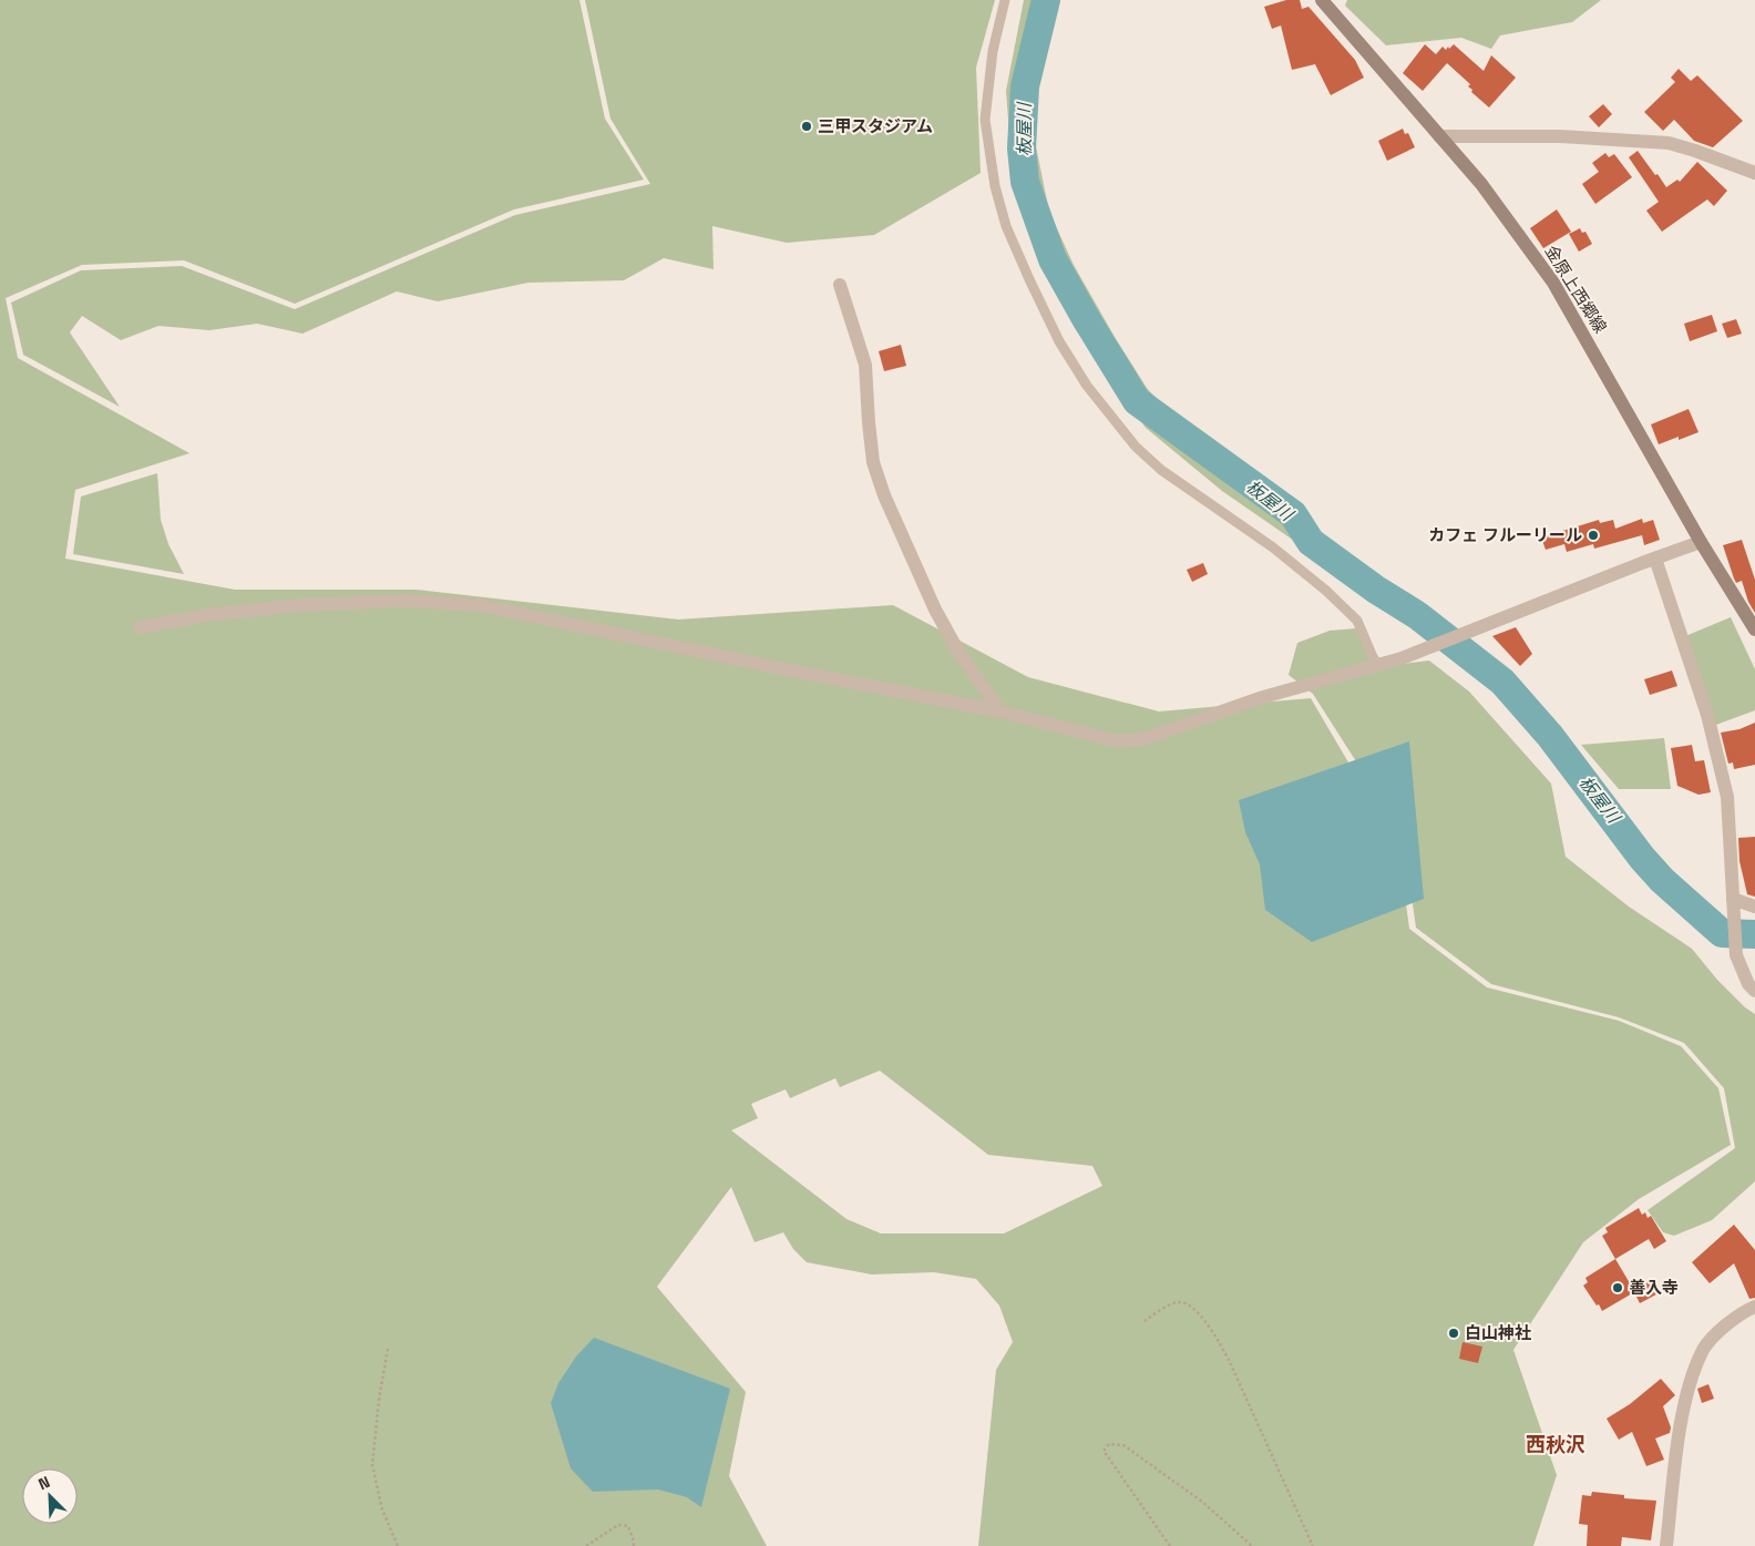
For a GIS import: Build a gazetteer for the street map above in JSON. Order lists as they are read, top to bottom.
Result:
{
  "streets": {
    "main road": ["金原上西郷線"]
  },
  "districts": ["西秋沢"],
  "water": ["板屋川"],
  "places": [
    "三甲スタジアム",
    "カフェ フルーリール",
    "善入寺",
    "白山神社"
  ],
  "north": "top left"
}
